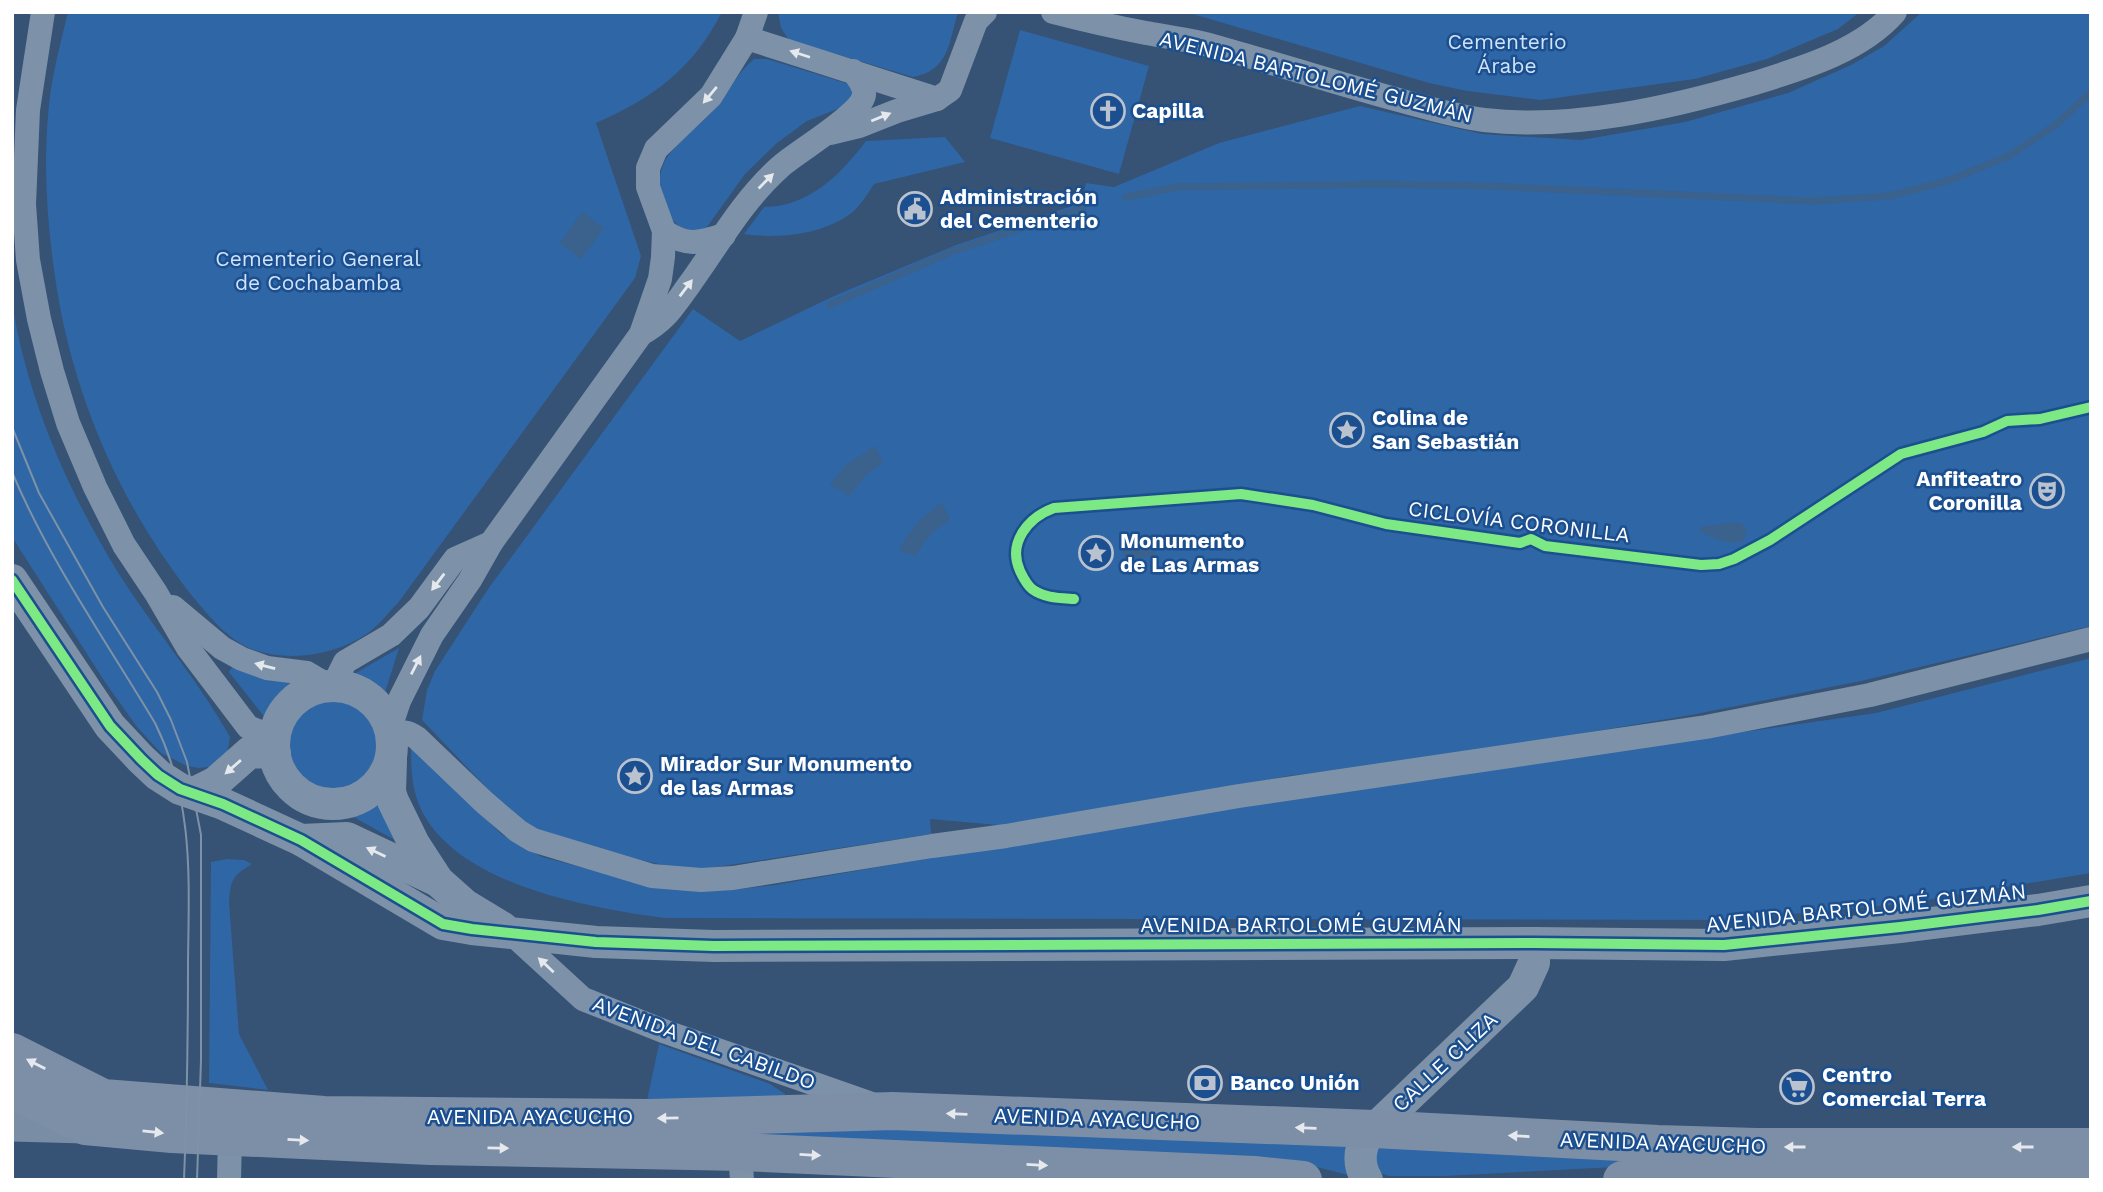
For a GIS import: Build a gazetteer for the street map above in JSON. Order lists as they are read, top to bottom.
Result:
{
  "streets": {
    "main road": ["AVENIDA AYACUCHO"],
    "street": ["AVENIDA BARTOLOMÉ GUZMÁN", "AVENIDA DEL CABILDO", "CALLE CLIZA"],
    "cycle path": ["CICLOVÍA CORONILLA"]
  },
  "crossings": [
    ["AVENIDA BARTOLOMÉ GUZMÁN", "AVENIDA DEL CABILDO"],
    ["AVENIDA BARTOLOMÉ GUZMÁN", "CALLE CLIZA"],
    ["AVENIDA DEL CABILDO", "AVENIDA AYACUCHO"],
    ["CALLE CLIZA", "AVENIDA AYACUCHO"]
  ],
  "one_way": ["AVENIDA DEL CABILDO"],
  "parks": ["Cementerio Árabe", "Cementerio General de Cochabamba"],
  "places": {
    "church": ["Capilla"],
    "public building": ["Administración del Cementerio"],
    "place": ["Colina de San Sebastián", "Monumento de Las Armas", "Mirador Sur Monumento de las Armas"],
    "theatre": ["Anfiteatro Coronilla"],
    "bank": ["Banco Unión"],
    "supermarket": ["Centro Comercial Terra"]
  }
}
